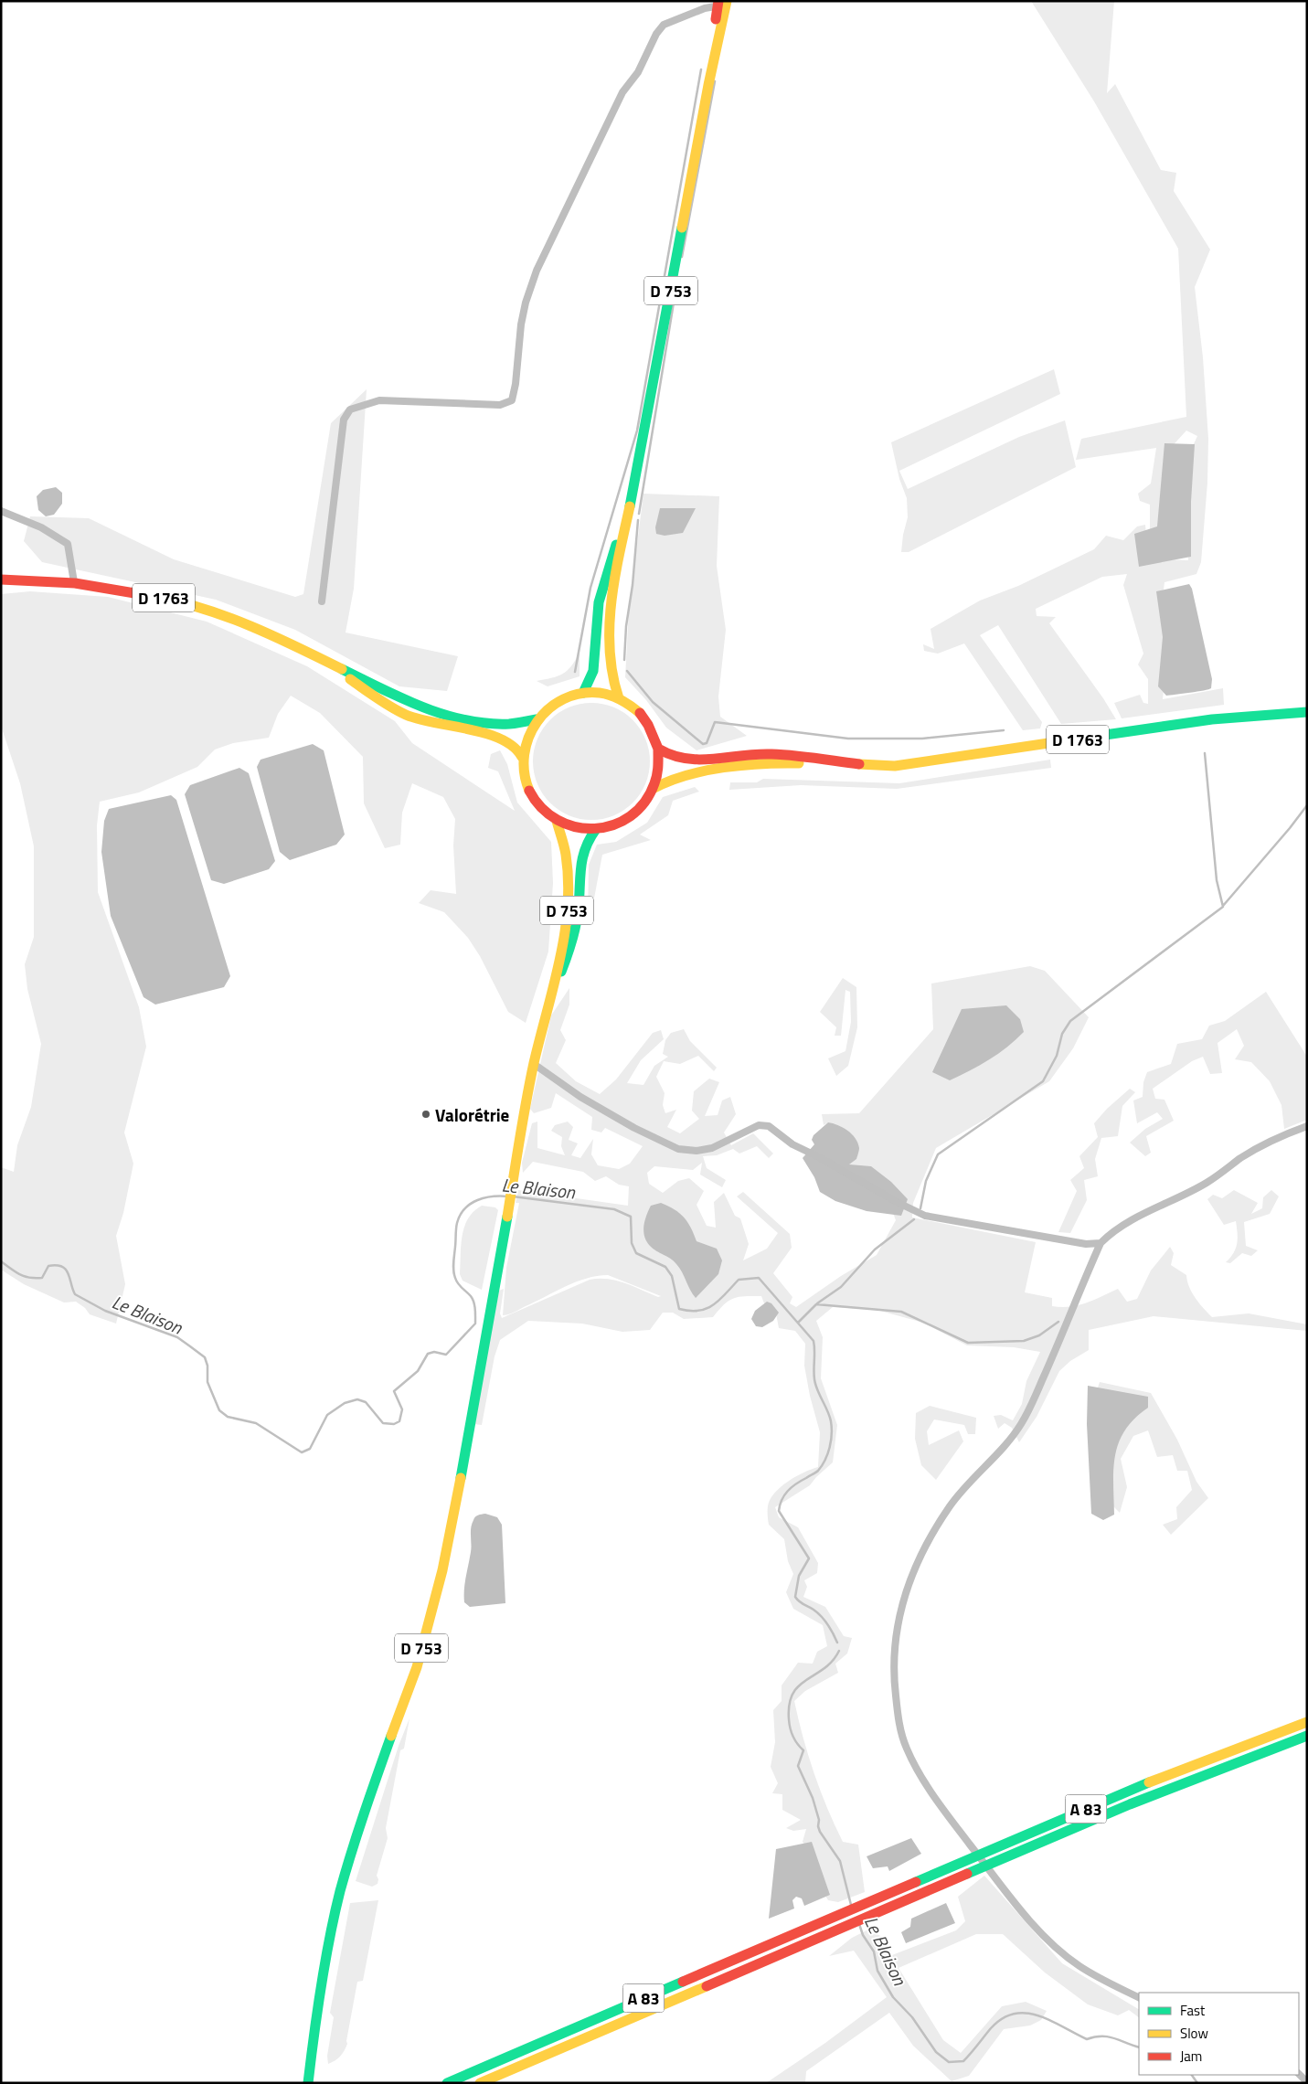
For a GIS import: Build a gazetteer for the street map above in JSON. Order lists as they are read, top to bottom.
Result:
{
  "streets": {
    "main road": ["D 753", "D 1763", "A 83"]
  },
  "crossings": [
    ["D 753", "D 1763"]
  ],
  "water": ["Le Blaison"],
  "places": ["Valorétrie"],
  "legend": ["Fast", "Slow", "Jam"]
}
